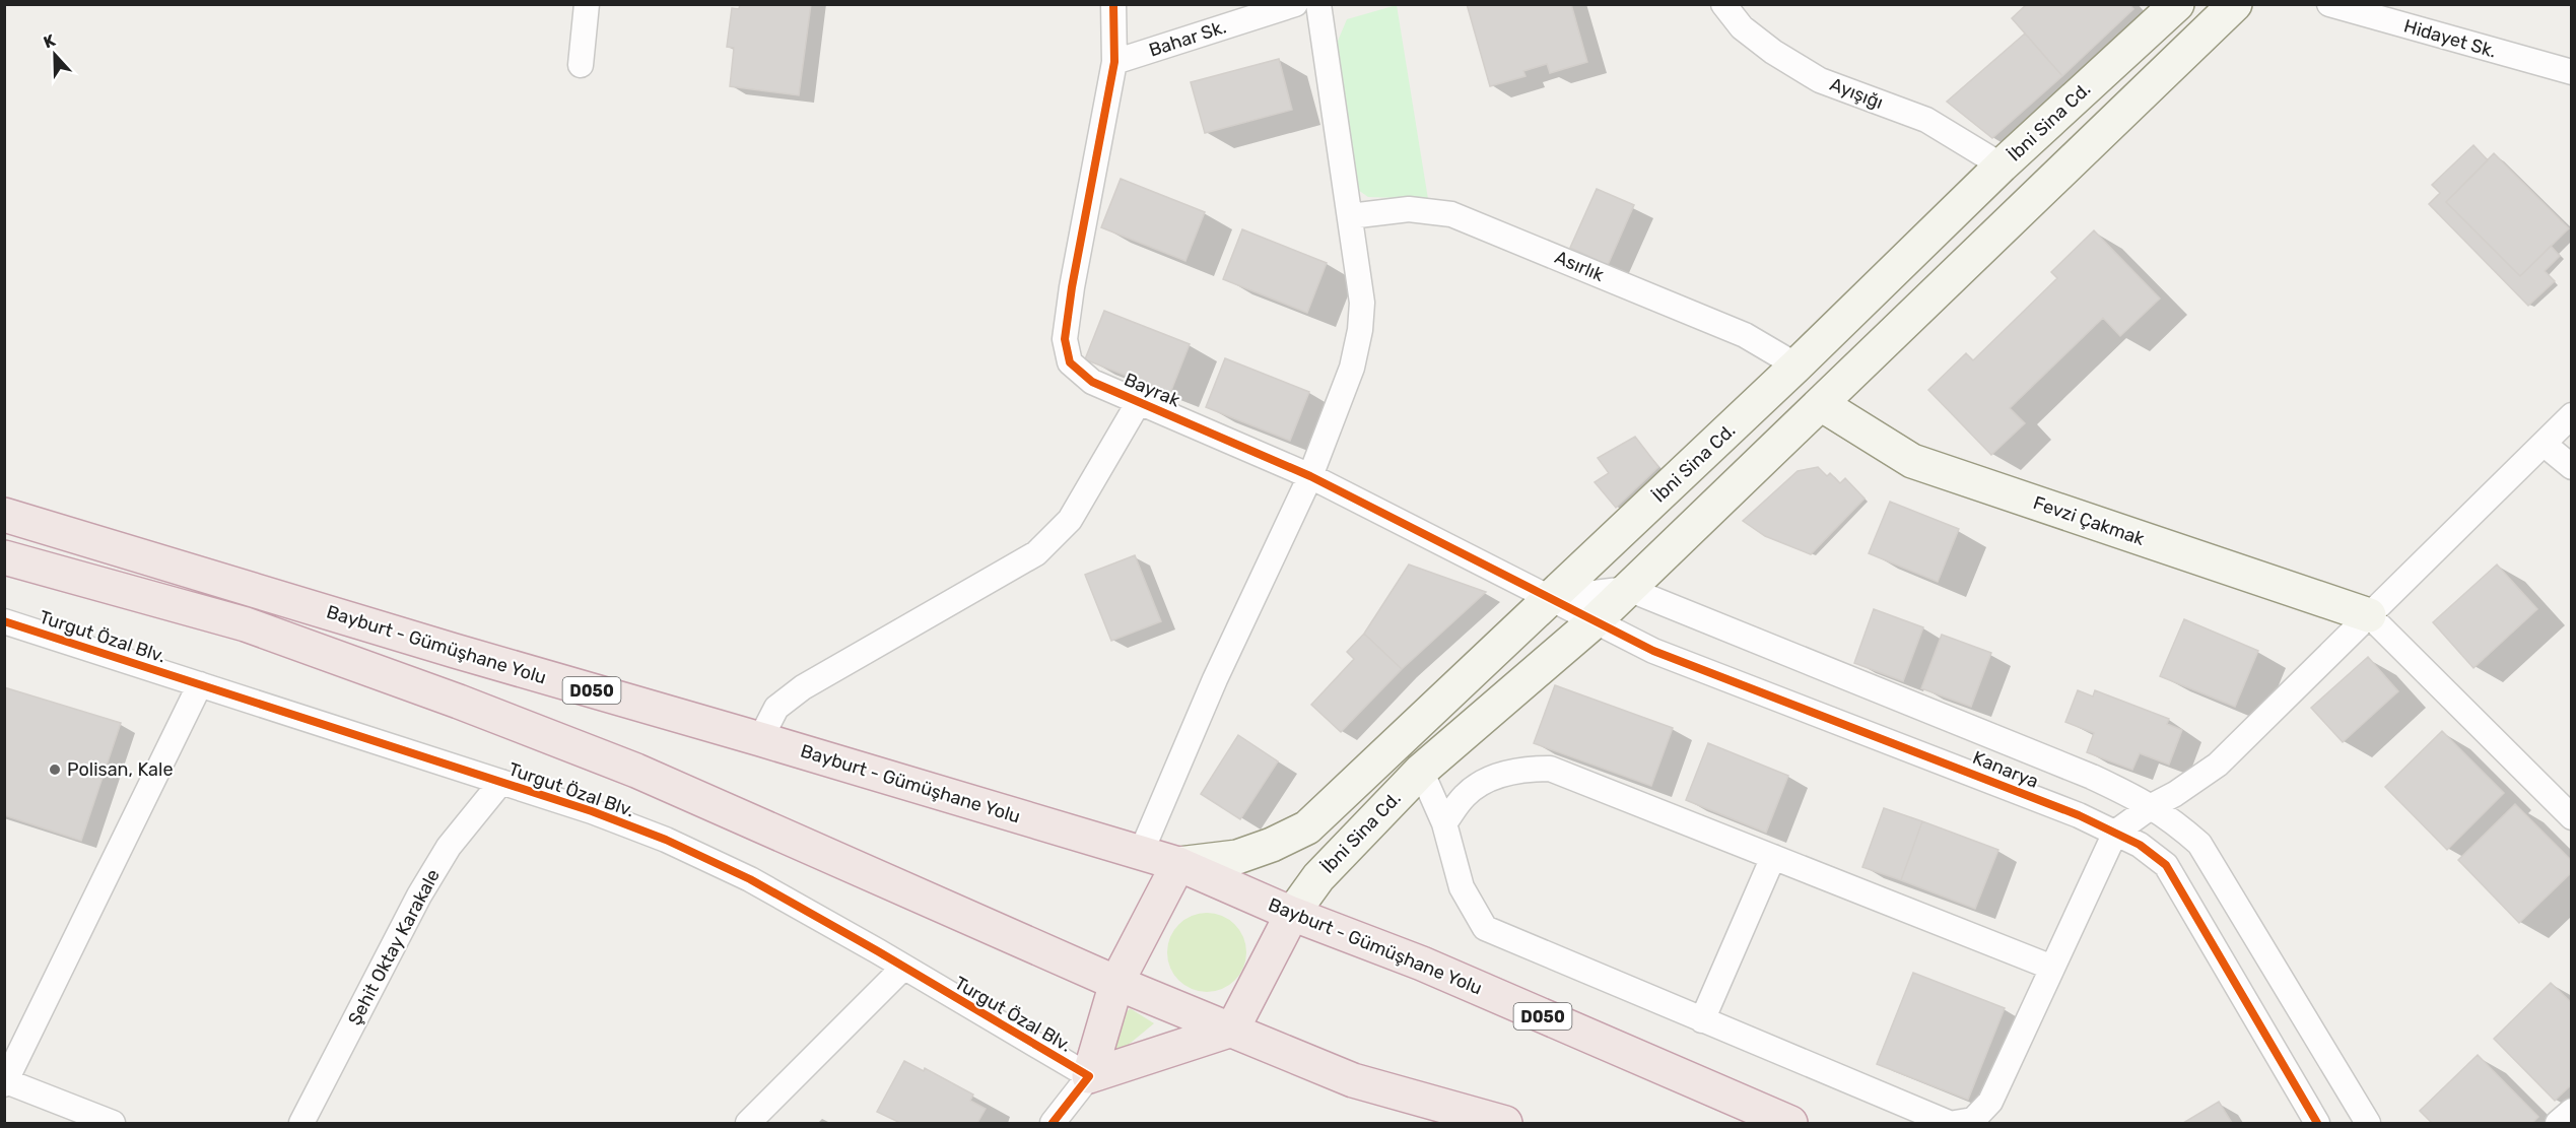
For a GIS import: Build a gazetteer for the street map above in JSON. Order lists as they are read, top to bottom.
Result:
{
  "streets": {
    "highway": ["Bayburt - Gümüşhane Yolu", "D050"],
    "main road": ["İbni Sina Cd.", "Fevzi Çakmak"],
    "street": [
      "Bahar Sk.",
      "Hidayet Sk.",
      "Ayışığı",
      "Asırlık",
      "Bayrak",
      "Turgut Özal Blv.",
      "Kanarya",
      "Şehit Oktay Karakale"
    ]
  },
  "crossings": [
    ["Bahar Sk.", "Bayrak"],
    ["Ayışığı", "İbni Sina Cd."],
    ["İbni Sina Cd.", "Asırlık"],
    ["İbni Sina Cd.", "Bayrak"],
    ["İbni Sina Cd.", "Fevzi Çakmak"],
    ["İbni Sina Cd.", "Bayburt - Gümüşhane Yolu"],
    ["İbni Sina Cd.", "Kanarya"],
    ["Bayrak", "Kanarya"],
    ["Turgut Özal Blv.", "Şehit Oktay Karakale"]
  ],
  "places": ["Polisan, Kale"],
  "north": "top"
}
